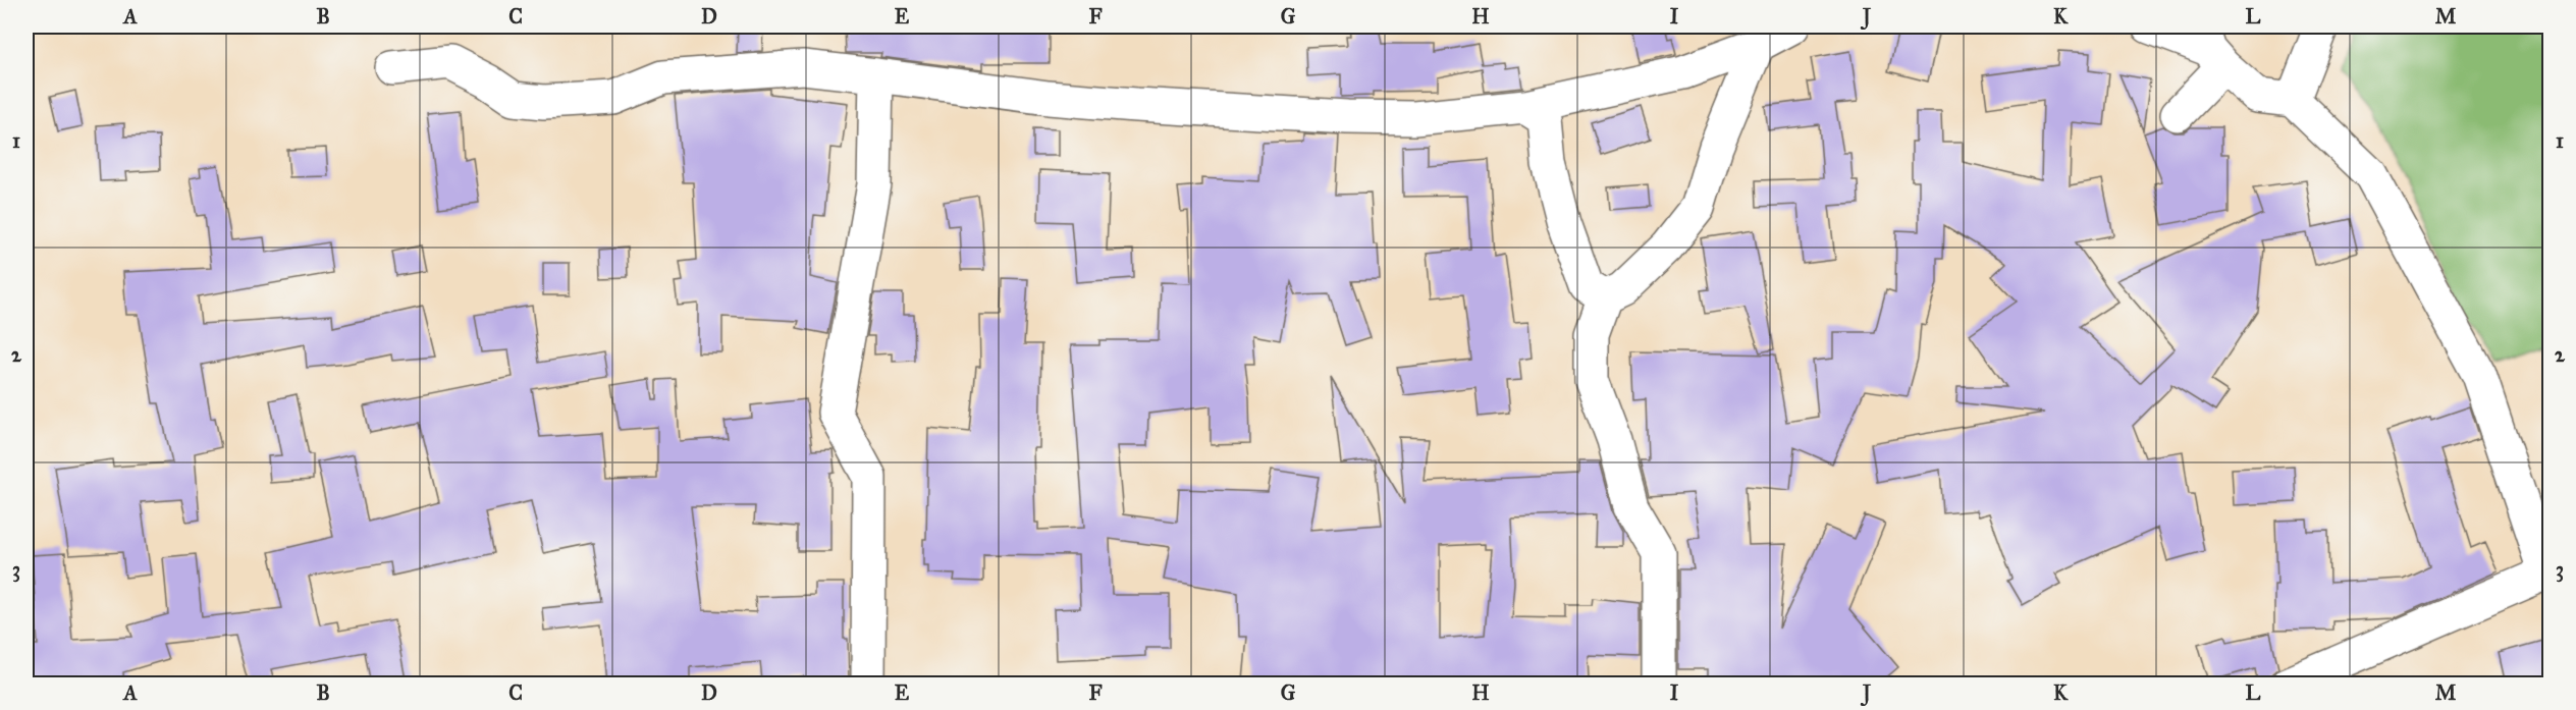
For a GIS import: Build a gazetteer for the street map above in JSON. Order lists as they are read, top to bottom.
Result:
{
  "grid": {
    "columns": [
      "A",
      "B",
      "C",
      "D",
      "E",
      "F",
      "G",
      "H",
      "I",
      "J",
      "K",
      "L",
      "M"
    ],
    "rows": ["1", "2", "3"]
  }
}
